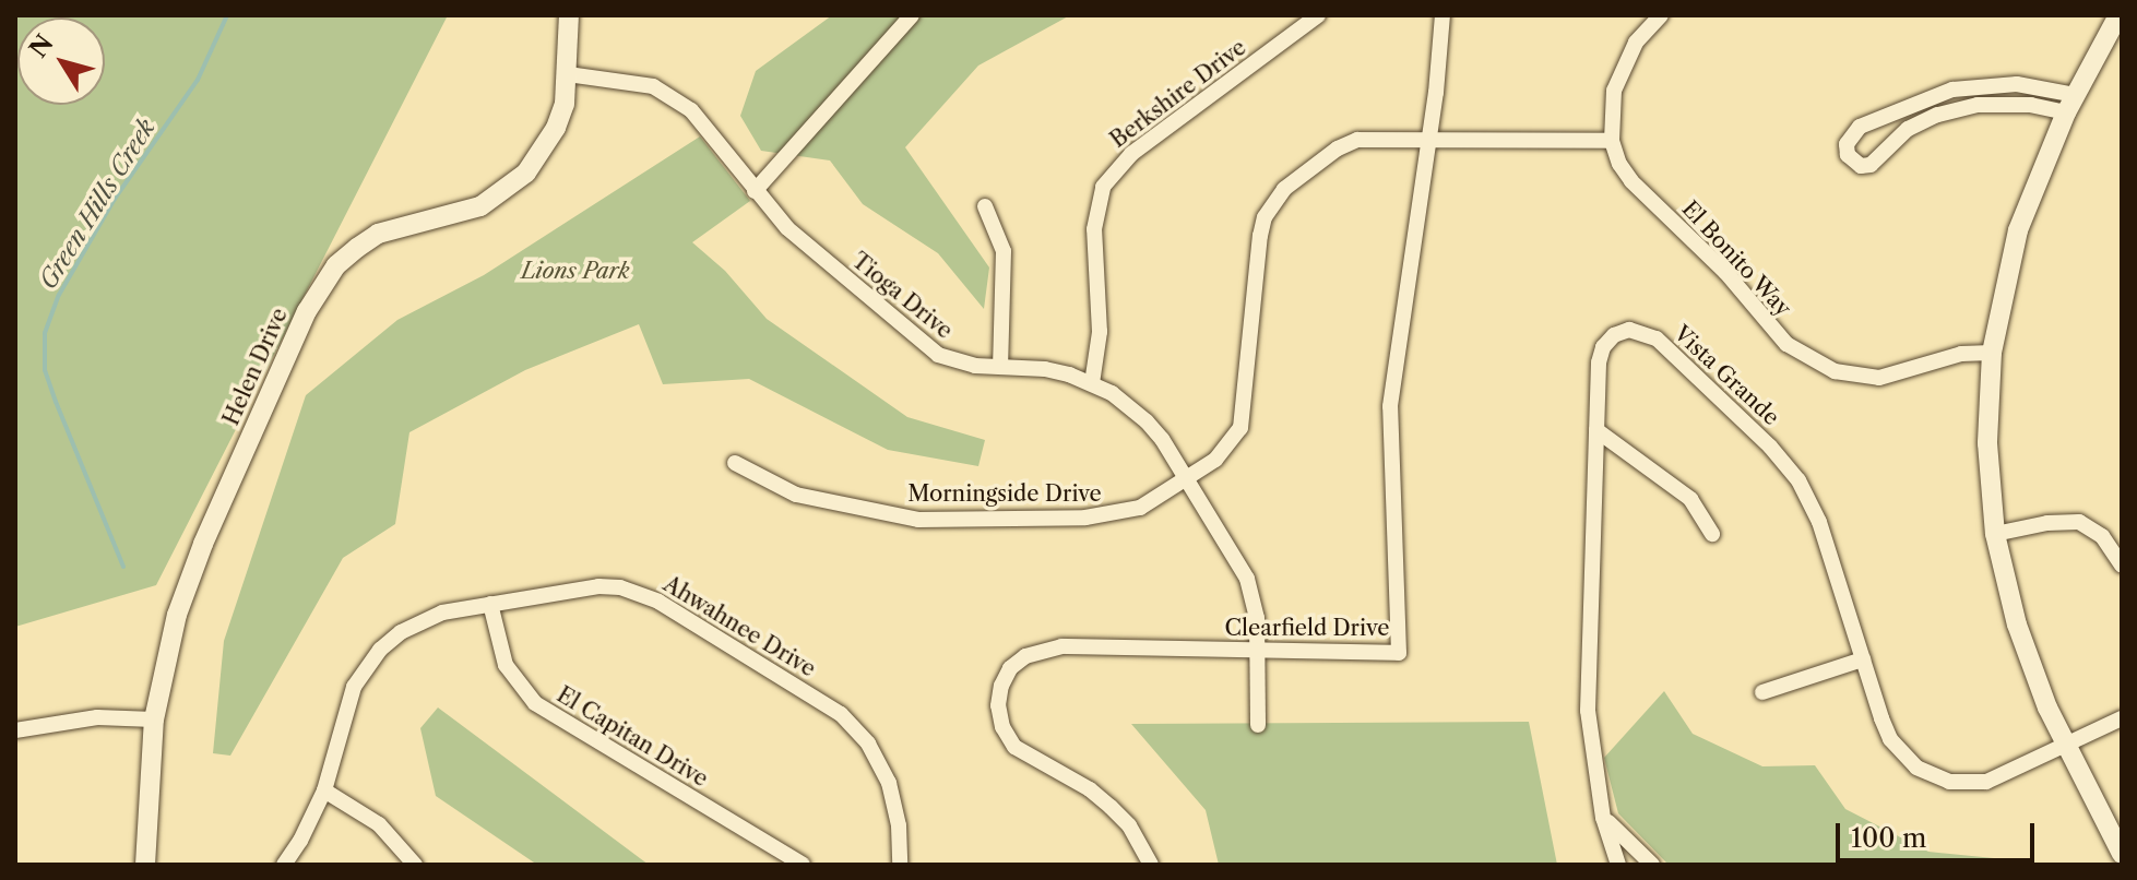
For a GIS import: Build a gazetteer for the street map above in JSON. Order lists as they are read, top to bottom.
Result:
{
  "streets": {
    "street": [
      "Berkshire Drive",
      "El Bonito Way",
      "Tioga Drive",
      "Helen Drive",
      "Vista Grande",
      "Morningside Drive",
      "Ahwahnee Drive",
      "Clearfield Drive",
      "El Capitan Drive"
    ]
  },
  "crossings": [
    ["Berkshire Drive", "Tioga Drive"],
    ["El Bonito Way", "Morningside Drive"],
    ["Tioga Drive", "Helen Drive"],
    ["Tioga Drive", "Morningside Drive"],
    ["Tioga Drive", "Clearfield Drive"],
    ["Morningside Drive", "Clearfield Drive"],
    ["Ahwahnee Drive", "El Capitan Drive"]
  ],
  "water": ["Green Hills Creek"],
  "parks": ["Lions Park"],
  "scale_bar": "100 m",
  "north": "top left"
}
